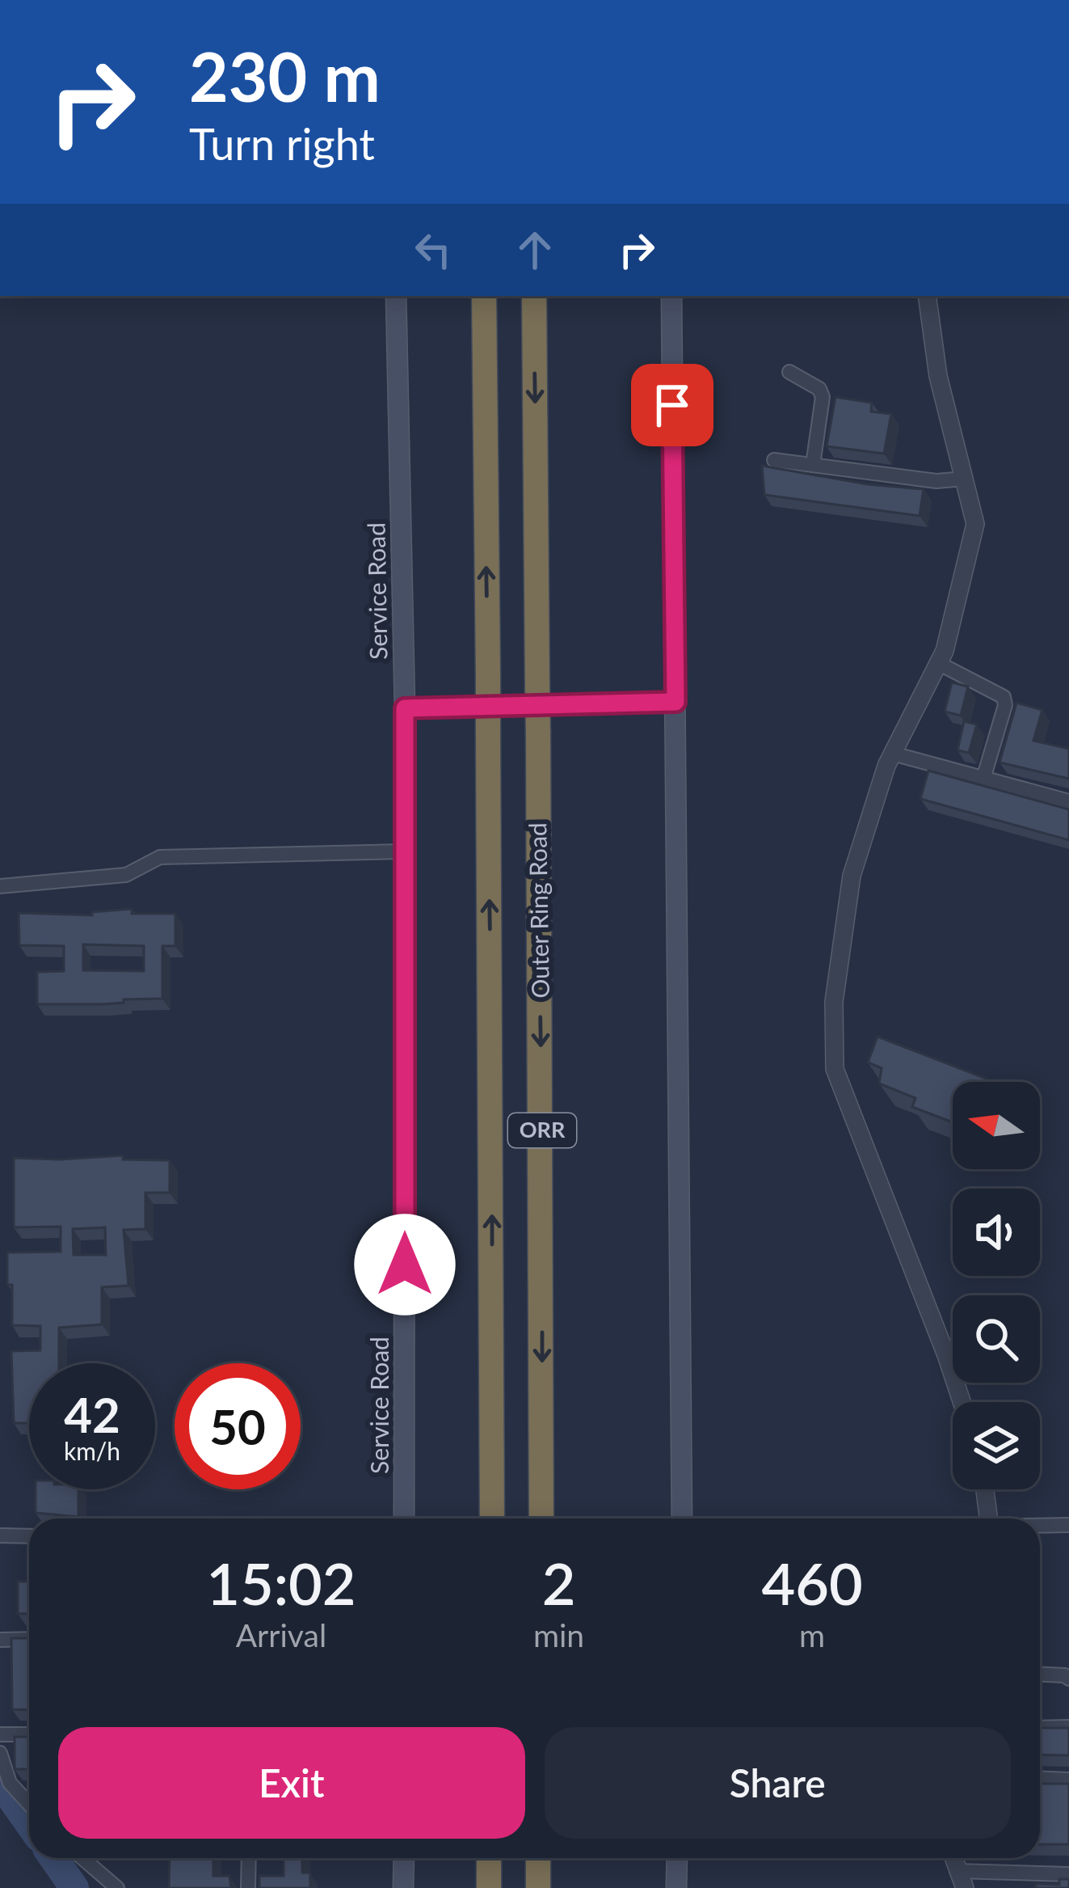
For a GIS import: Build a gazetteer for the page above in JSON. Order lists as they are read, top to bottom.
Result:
{
  "streets": {
    "highway": ["Outer Ring Road", "ORR"],
    "main road": ["Service Road"]
  },
  "north": "left",
  "page": {
    "turn": ["230 m", "Turn right"],
    "speed": "42 km/h",
    "limit": "50",
    "eta": [
      "15:02",
      "Arrival",
      "2",
      "min",
      "460",
      "m"
    ],
    "buttons": ["Exit", "Share"]
  }
}
